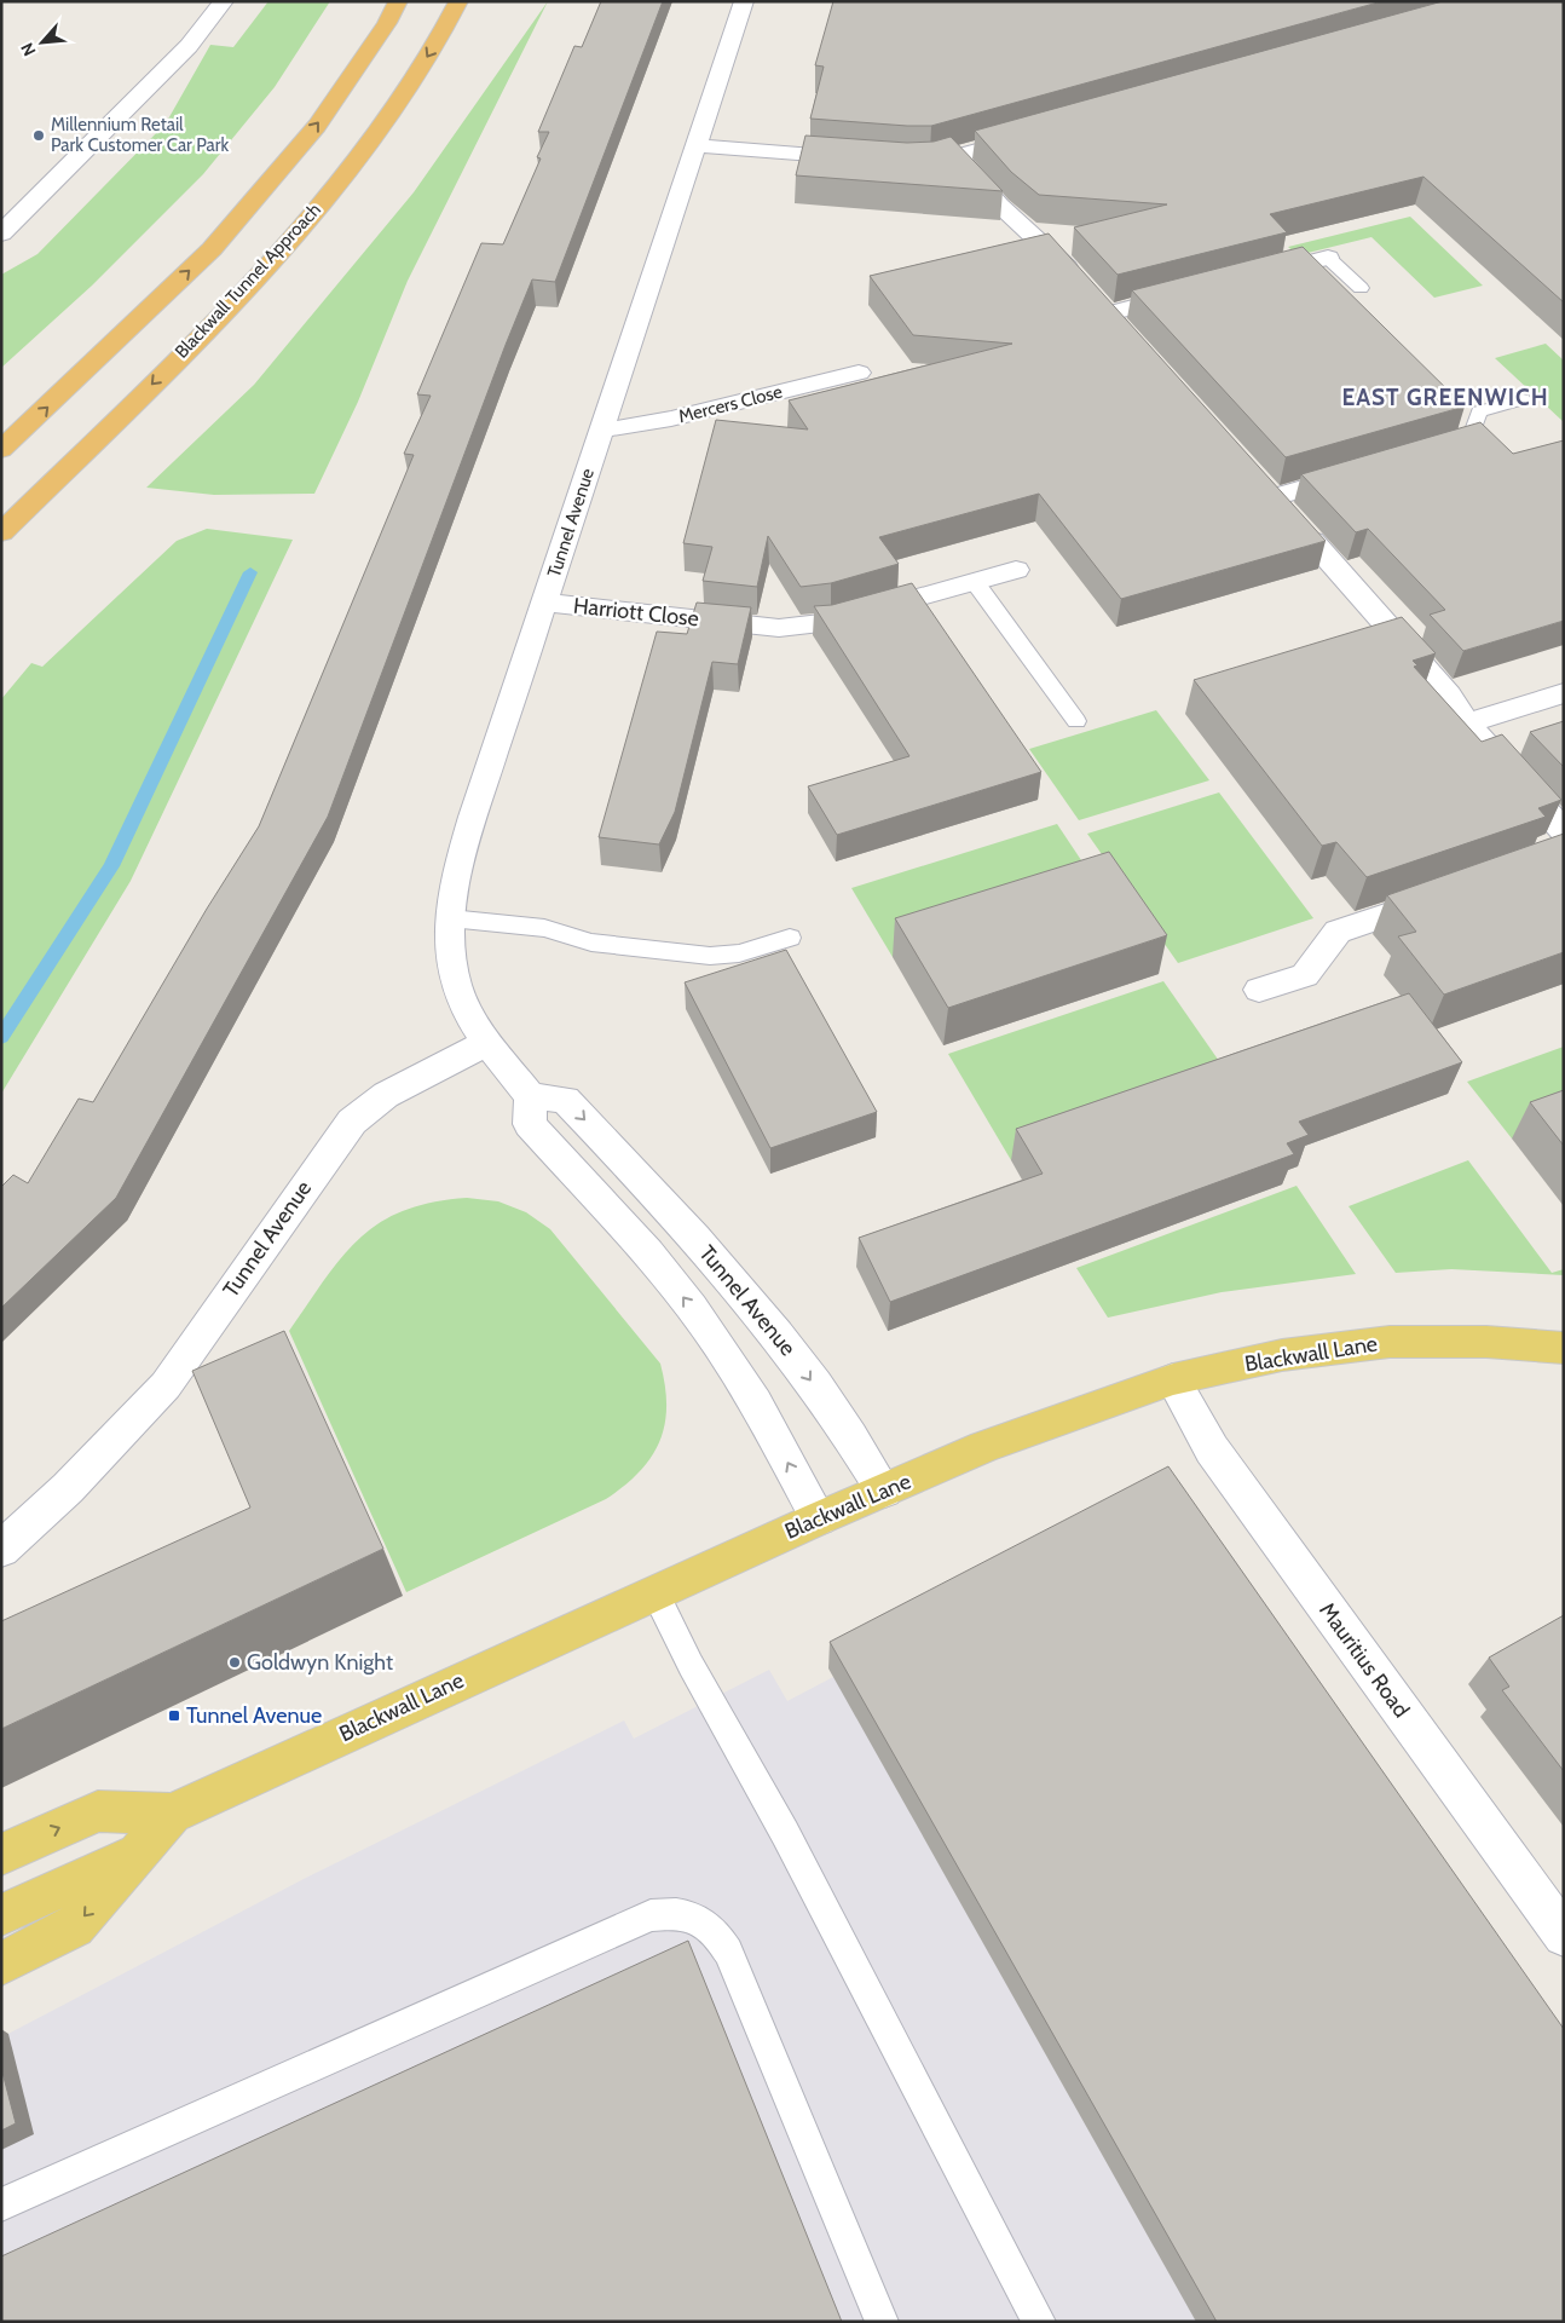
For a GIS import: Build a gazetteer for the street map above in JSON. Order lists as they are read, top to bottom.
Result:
{
  "streets": {
    "highway": ["Blackwall Tunnel Approach"],
    "main road": ["Blackwall Lane"],
    "street": [
      "Mercers Close",
      "Tunnel Avenue",
      "Harriott Close",
      "Mauritius Road"
    ]
  },
  "crossings": [
    ["Mercers Close", "Tunnel Avenue"],
    ["Tunnel Avenue", "Harriott Close"],
    ["Tunnel Avenue", "Blackwall Lane"],
    ["Blackwall Lane", "Mauritius Road"]
  ],
  "districts": ["EAST GREENWICH"],
  "places": {
    "other": ["Millennium Retail Park Customer Car Park", "Goldwyn Knight"],
    "transit": ["Tunnel Avenue"]
  },
  "north": "bottom left"
}
